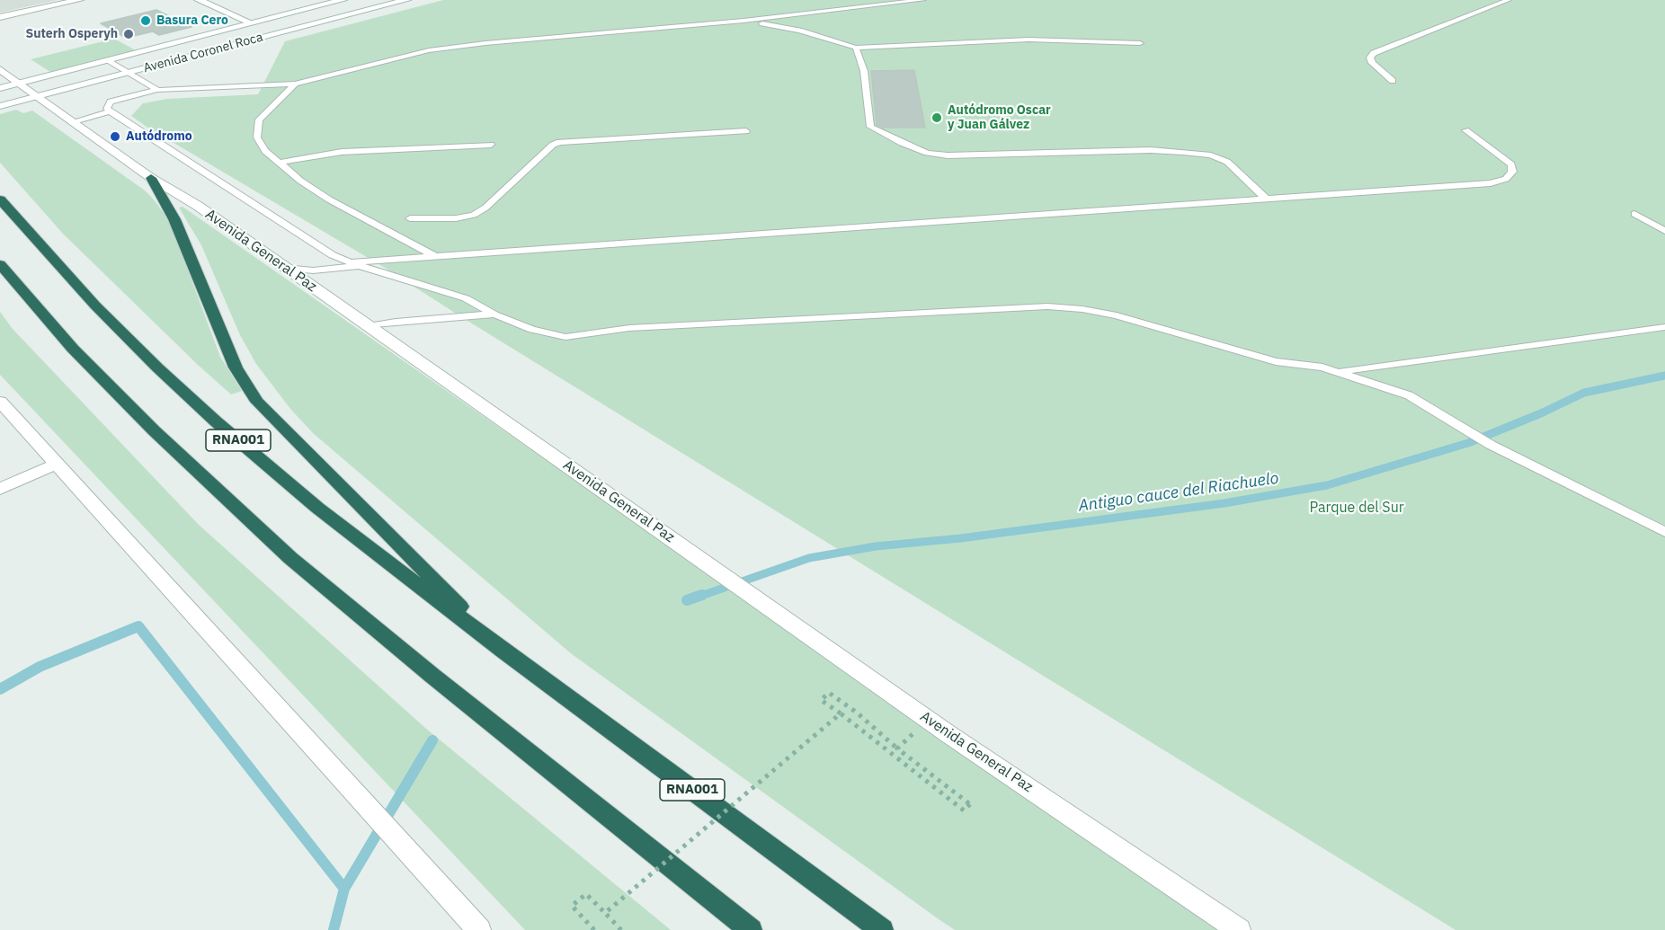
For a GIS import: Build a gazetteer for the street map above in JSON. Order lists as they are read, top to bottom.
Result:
{
  "streets": {
    "highway": ["RNA001"],
    "street": ["Avenida Coronel Roca", "Avenida General Paz"]
  },
  "crossings": [
    ["Avenida Coronel Roca", "Avenida General Paz"]
  ],
  "water": ["Antiguo cauce del Riachuelo"],
  "parks": ["Parque del Sur"],
  "places": [
    "Basura Cero",
    "Suterh Osperyh",
    "Autódromo Oscar y Juan Gálvez",
    "Autódromo"
  ]
}
